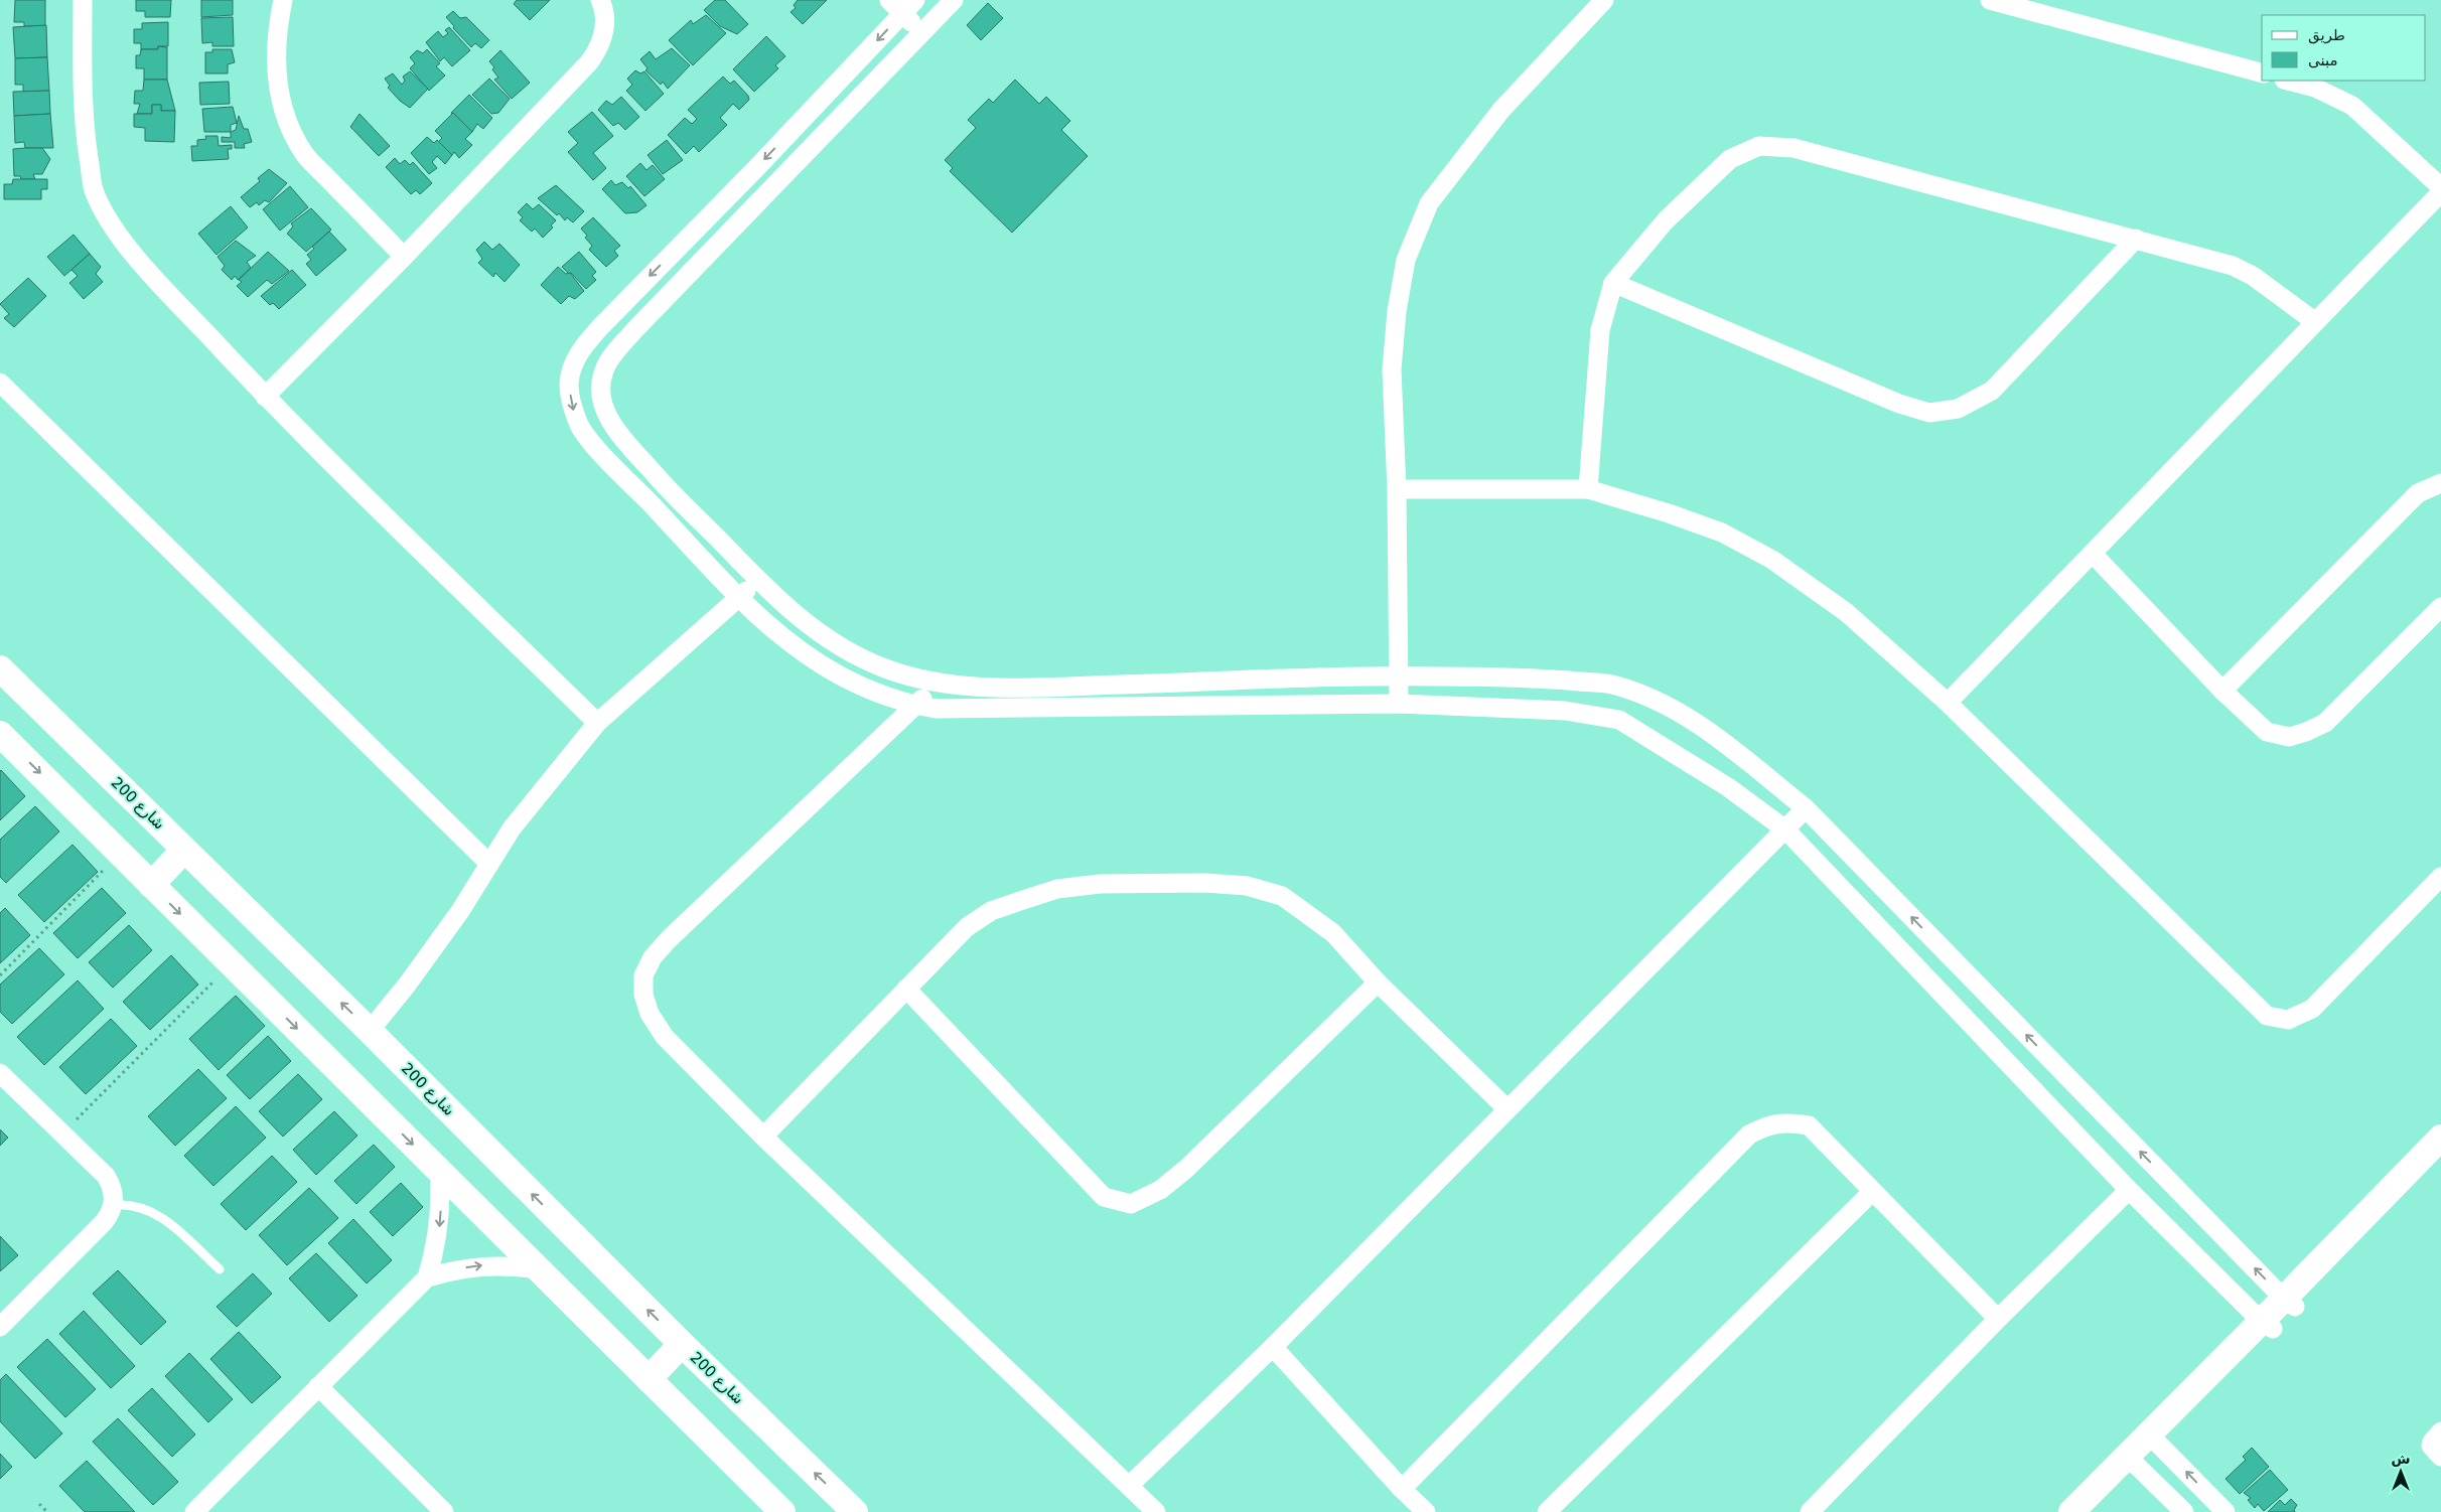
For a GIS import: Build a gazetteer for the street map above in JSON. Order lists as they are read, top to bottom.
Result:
{
  "streets": {
    "street": ["شارع 200"]
  },
  "legend": ["طريق", "مبنى"],
  "north": "top"
}
